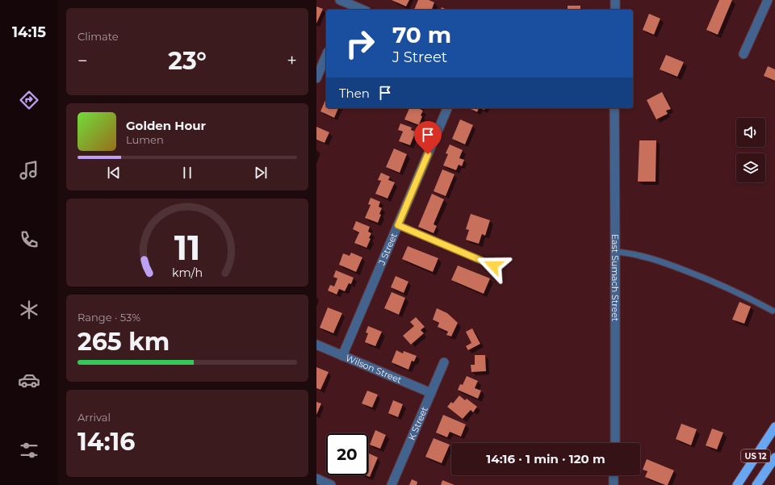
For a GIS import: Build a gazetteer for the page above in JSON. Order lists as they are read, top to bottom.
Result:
{
  "streets": {
    "highway": ["US 12"],
    "street": [
      "J Street",
      "East Sumach Street",
      "Wilson Street",
      "K Street"
    ]
  },
  "crossings": [
    ["J Street", "Wilson Street"],
    ["Wilson Street", "K Street"]
  ],
  "page": {
    "tabs": "14:15",
    "tile": [
      "Climate",
      ["Range · 53%", "265 km"],
      ["Arrival", "14:16"]
    ],
    "turn": ["70 m", "J Street"],
    "heat": ["−", "23°", "+"],
    "then": "Then",
    "song": ["Golden Hour", "Lumen"],
    "limit": "20",
    "trip": "14:16 · 1 min · 120 m",
    "gauge": ["11", "km/h"]
  }
}
